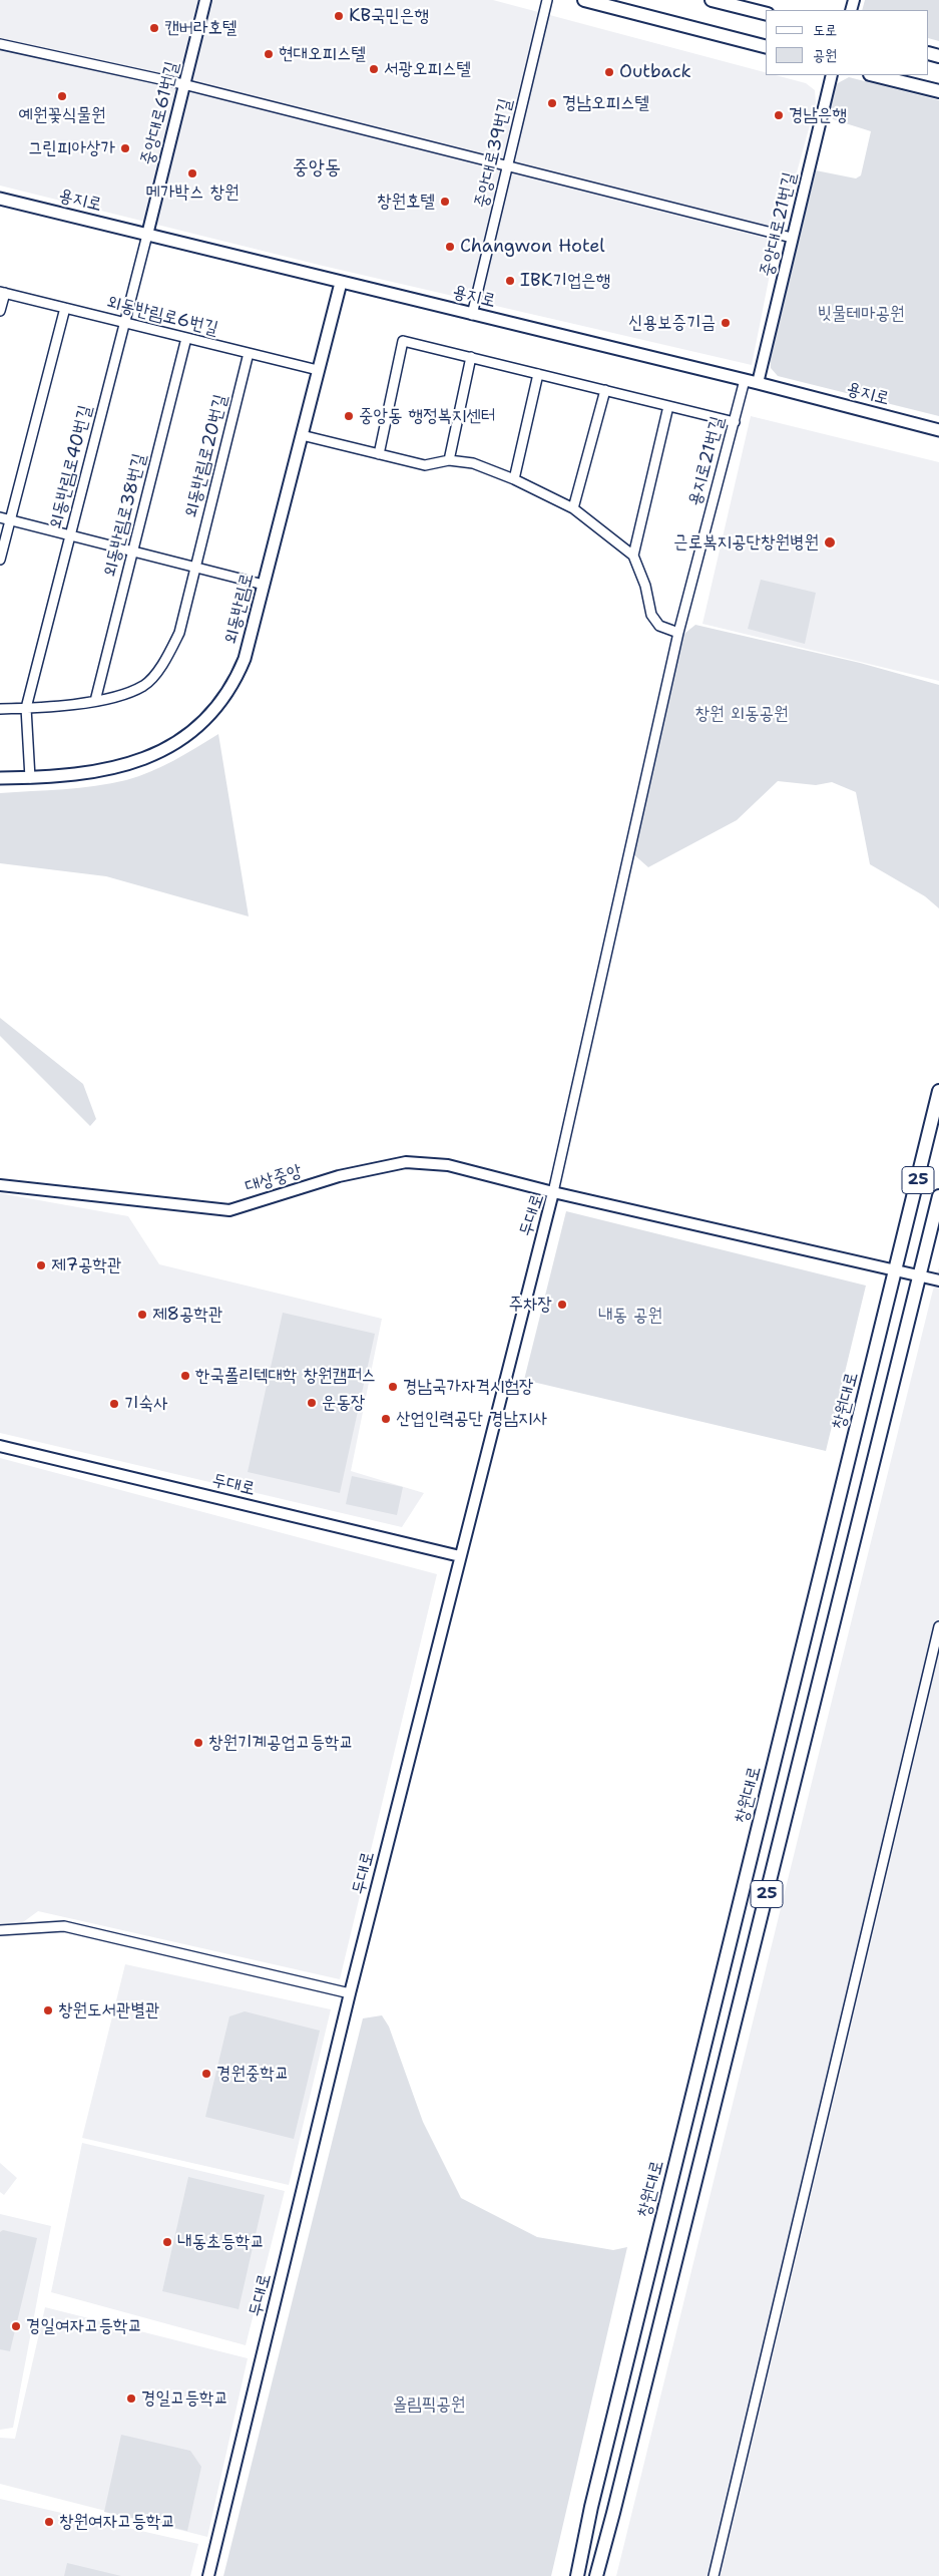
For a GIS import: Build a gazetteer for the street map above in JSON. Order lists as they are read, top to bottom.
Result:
{
  "streets": {
    "main road": [
      "용지로",
      "외동반림로",
      "25",
      "창원대로"
    ],
    "street": [
      "중앙대로61번길",
      "중앙대로39번길",
      "중앙대로21번길",
      "외동반림로6번길",
      "외동반림로20번길",
      "용지로21번길",
      "외동반림로40번길",
      "외동반림로38번길",
      "대상중앙",
      "두대로"
    ]
  },
  "crossings": [
    ["중앙대로61번길", "용지로"],
    ["중앙대로61번길", "외동반림로40번길"],
    ["중앙대로39번길", "용지로"],
    ["용지로", "중앙대로21번길"],
    ["용지로", "용지로21번길"],
    ["용지로", "외동반림로40번길"],
    ["용지로", "외동반림로"],
    ["외동반림로6번길", "외동반림로20번길"],
    ["외동반림로6번길", "외동반림로40번길"],
    ["외동반림로6번길", "외동반림로38번길"],
    ["외동반림로6번길", "외동반림로"],
    ["용지로21번길", "대상중앙"],
    ["용지로21번길", "두대로"],
    ["외동반림로40번길", "외동반림로"],
    ["대상중앙", "두대로"],
    ["25", "두대로"],
    ["두대로", "창원대로"]
  ],
  "districts": ["중앙동"],
  "parks": [
    "빗물테마공원",
    "창원 외동공원",
    "내동 공원",
    "올림픽공원"
  ],
  "places": [
    "KB국민은행",
    "캔버라호텔",
    "현대오피스텔",
    "서광오피스텔",
    "Outback",
    "예원꽃식물원",
    "경남오피스텔",
    "경남은행",
    "그린피아상가",
    "메가박스 창원",
    "창원호텔",
    "Changwon Hotel",
    "IBK기업은행",
    "신용보증기금",
    "중앙동 행정복지센터",
    "근로복지공단창원병원",
    "제7공학관",
    "주차장",
    "제8공학관",
    "한국폴리텍대학 창원캠퍼스",
    "경남국가자격시험장",
    "운동장",
    "기숙사",
    "산업인력공단 경남지사",
    "창원기계공업고등학교",
    "창원도서관별관",
    "경원중학교",
    "내동초등학교",
    "경일여자고등학교",
    "경일고등학교",
    "창원여자고등학교"
  ],
  "legend": ["도로", "공원"]
}
